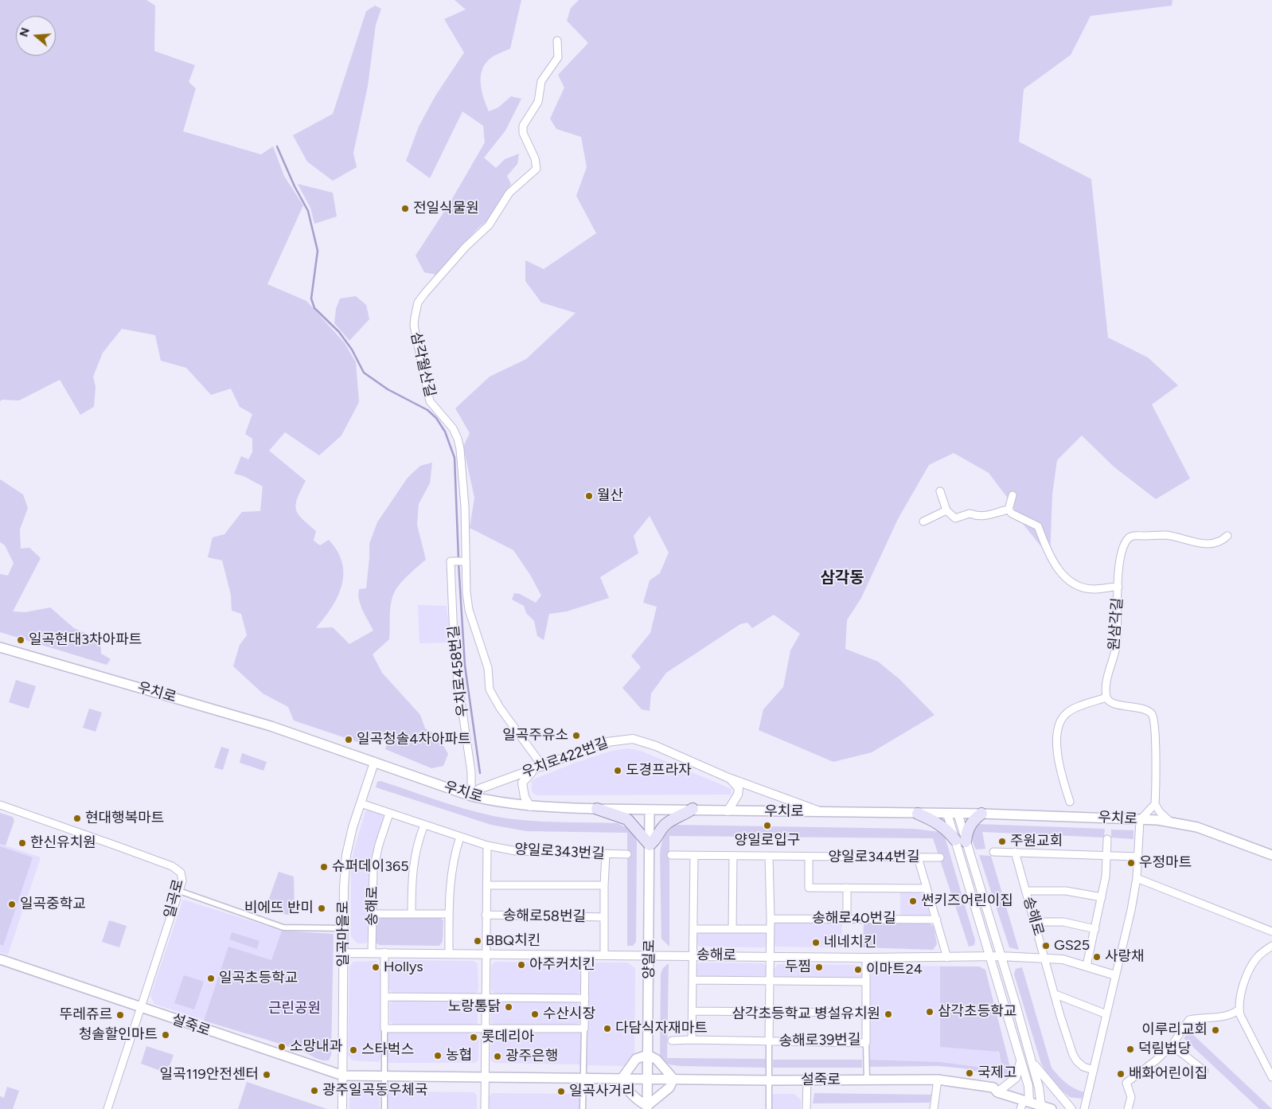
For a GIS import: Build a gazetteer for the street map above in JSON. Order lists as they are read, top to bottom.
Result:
{
  "streets": {
    "main road": ["우치로", "양일로", "설죽로"],
    "street": [
      "삼각월산길",
      "원삼각길",
      "우치로458번길",
      "우치로422번길",
      "양일로343번길",
      "양일로344번길",
      "일곡로",
      "송해로",
      "송해로58번길",
      "송해로40번길",
      "일곡마을로",
      "송해로39번길"
    ]
  },
  "crossings": [
    ["삼각월산길", "우치로458번길"],
    ["삼각월산길", "우치로422번길"],
    ["우치로458번길", "우치로"],
    ["우치로458번길", "우치로422번길"],
    ["우치로", "우치로422번길"],
    ["우치로", "일곡마을로"],
    ["우치로", "양일로"],
    ["양일로343번길", "송해로"],
    ["양일로343번길", "송해로58번길"],
    ["양일로343번길", "일곡마을로"],
    ["일곡로", "설죽로"],
    ["송해로", "송해로58번길"],
    ["송해로", "일곡마을로"],
    ["송해로", "양일로"],
    ["송해로", "송해로39번길"],
    ["일곡마을로", "설죽로"],
    ["양일로", "설죽로"]
  ],
  "districts": ["삼각동"],
  "parks": ["근린공원"],
  "places": [
    "전일식물원",
    "월산",
    "일곡현대3차아파트",
    "일곡주유소",
    "일곡청솔4차아파트",
    "도경프라자",
    "현대행복마트",
    "양일로입구",
    "주원교회",
    "한신유치원",
    "우정마트",
    "슈퍼데이365",
    "썬키즈어린이집",
    "일곡중학교",
    "비에뜨 반미",
    "BBQ치킨",
    "네네치킨",
    "GS25",
    "사랑채",
    "아주커치킨",
    "Hollys",
    "두찜",
    "이마트24",
    "일곡초등학교",
    "노랑통닭",
    "삼각초등학교",
    "수산시장",
    "삼각초등학교 병설유치원",
    "뚜레쥬르",
    "다담식자재마트",
    "이루리교회",
    "청솔할인마트",
    "롯데리아",
    "소망내과",
    "덕림법당",
    "스타벅스",
    "농협",
    "광주은행",
    "국제고",
    "배화어린이집",
    "일곡119안전센터",
    "광주일곡동우체국",
    "일곡사거리"
  ],
  "north": "left"
}
